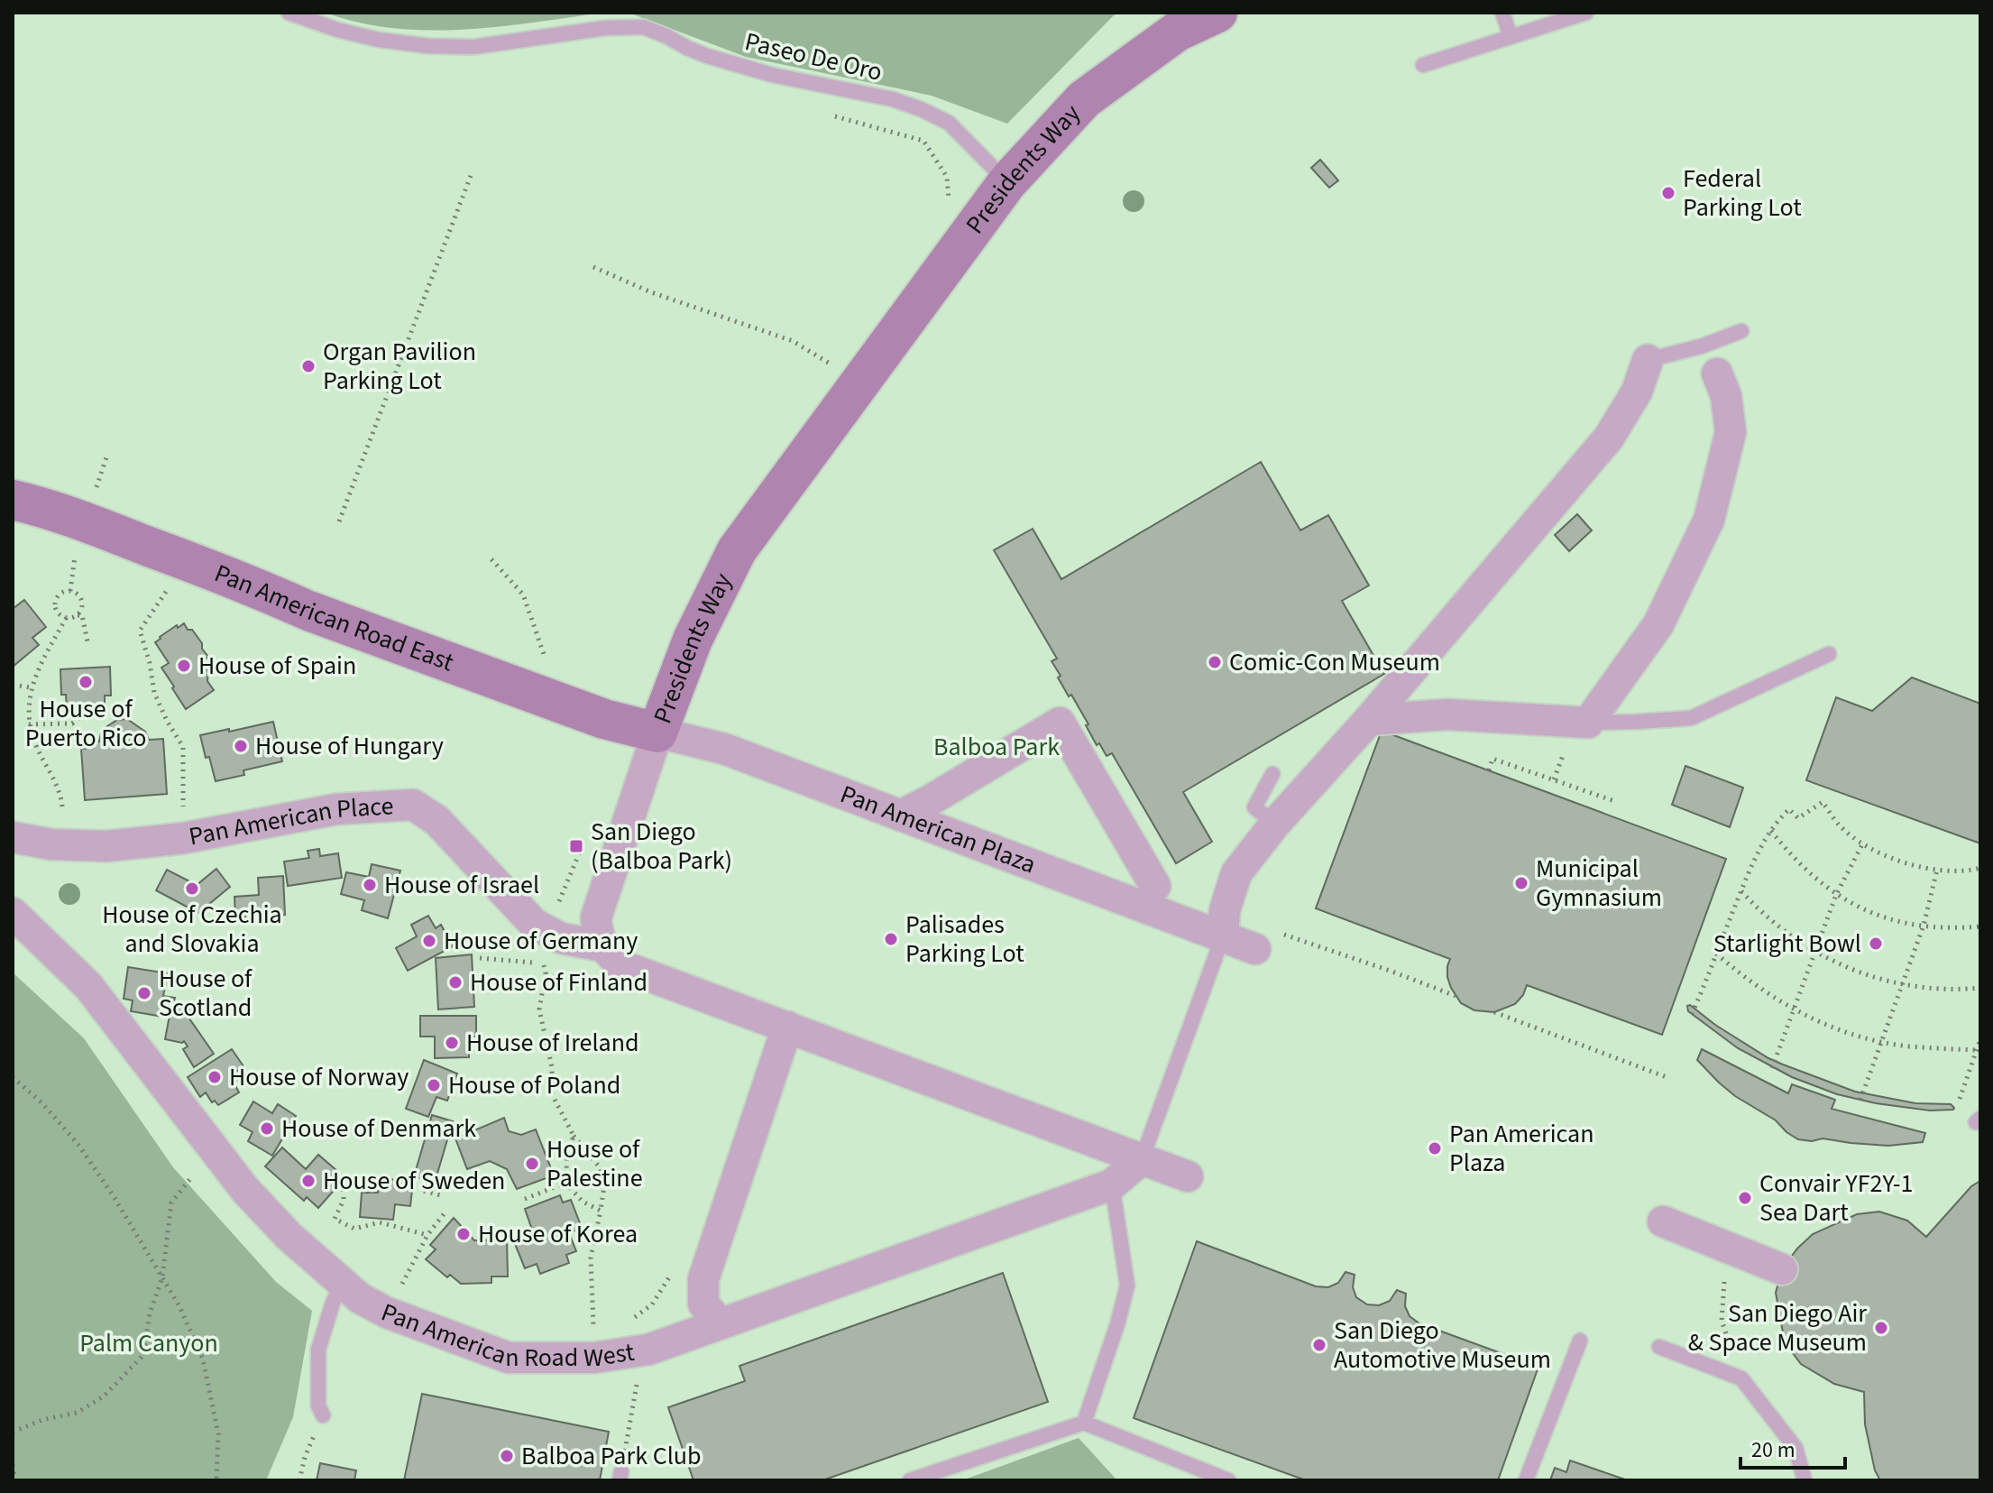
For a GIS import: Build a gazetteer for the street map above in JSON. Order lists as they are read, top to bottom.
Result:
{
  "streets": {
    "street": [
      "Presidents Way",
      "Pan American Road East",
      "Pan American Place",
      "Pan American Plaza",
      "Pan American Road West"
    ],
    "lane": ["Paseo De Oro"]
  },
  "crossings": [
    ["Paseo De Oro", "Presidents Way"],
    ["Presidents Way", "Pan American Road East"],
    ["Presidents Way", "Pan American Place"],
    ["Presidents Way", "Pan American Plaza"],
    ["Pan American Road East", "Pan American Plaza"]
  ],
  "parks": ["Balboa Park", "Palm Canyon"],
  "places": {
    "other": [
      "Federal Parking Lot",
      "Organ Pavilion Parking Lot",
      "Comic-Con Museum",
      "House of Spain",
      "House of Puerto Rico",
      "House of Hungary",
      "Municipal Gymnasium",
      "House of Israel",
      "House of Czechia and Slovakia",
      "Palisades Parking Lot",
      "House of Germany",
      "Starlight Bowl",
      "House of Finland",
      "House of Scotland",
      "House of Ireland",
      "House of Norway",
      "House of Poland",
      "House of Denmark",
      "Pan American Plaza",
      "House of Palestine",
      "House of Sweden",
      "Convair YF2Y-1 Sea Dart",
      "House of Korea",
      "San Diego Air & Space Museum",
      "San Diego Automotive Museum",
      "Balboa Park Club"
    ],
    "transit": ["San Diego (Balboa Park)"]
  },
  "scale_bar": "20 m"
}
